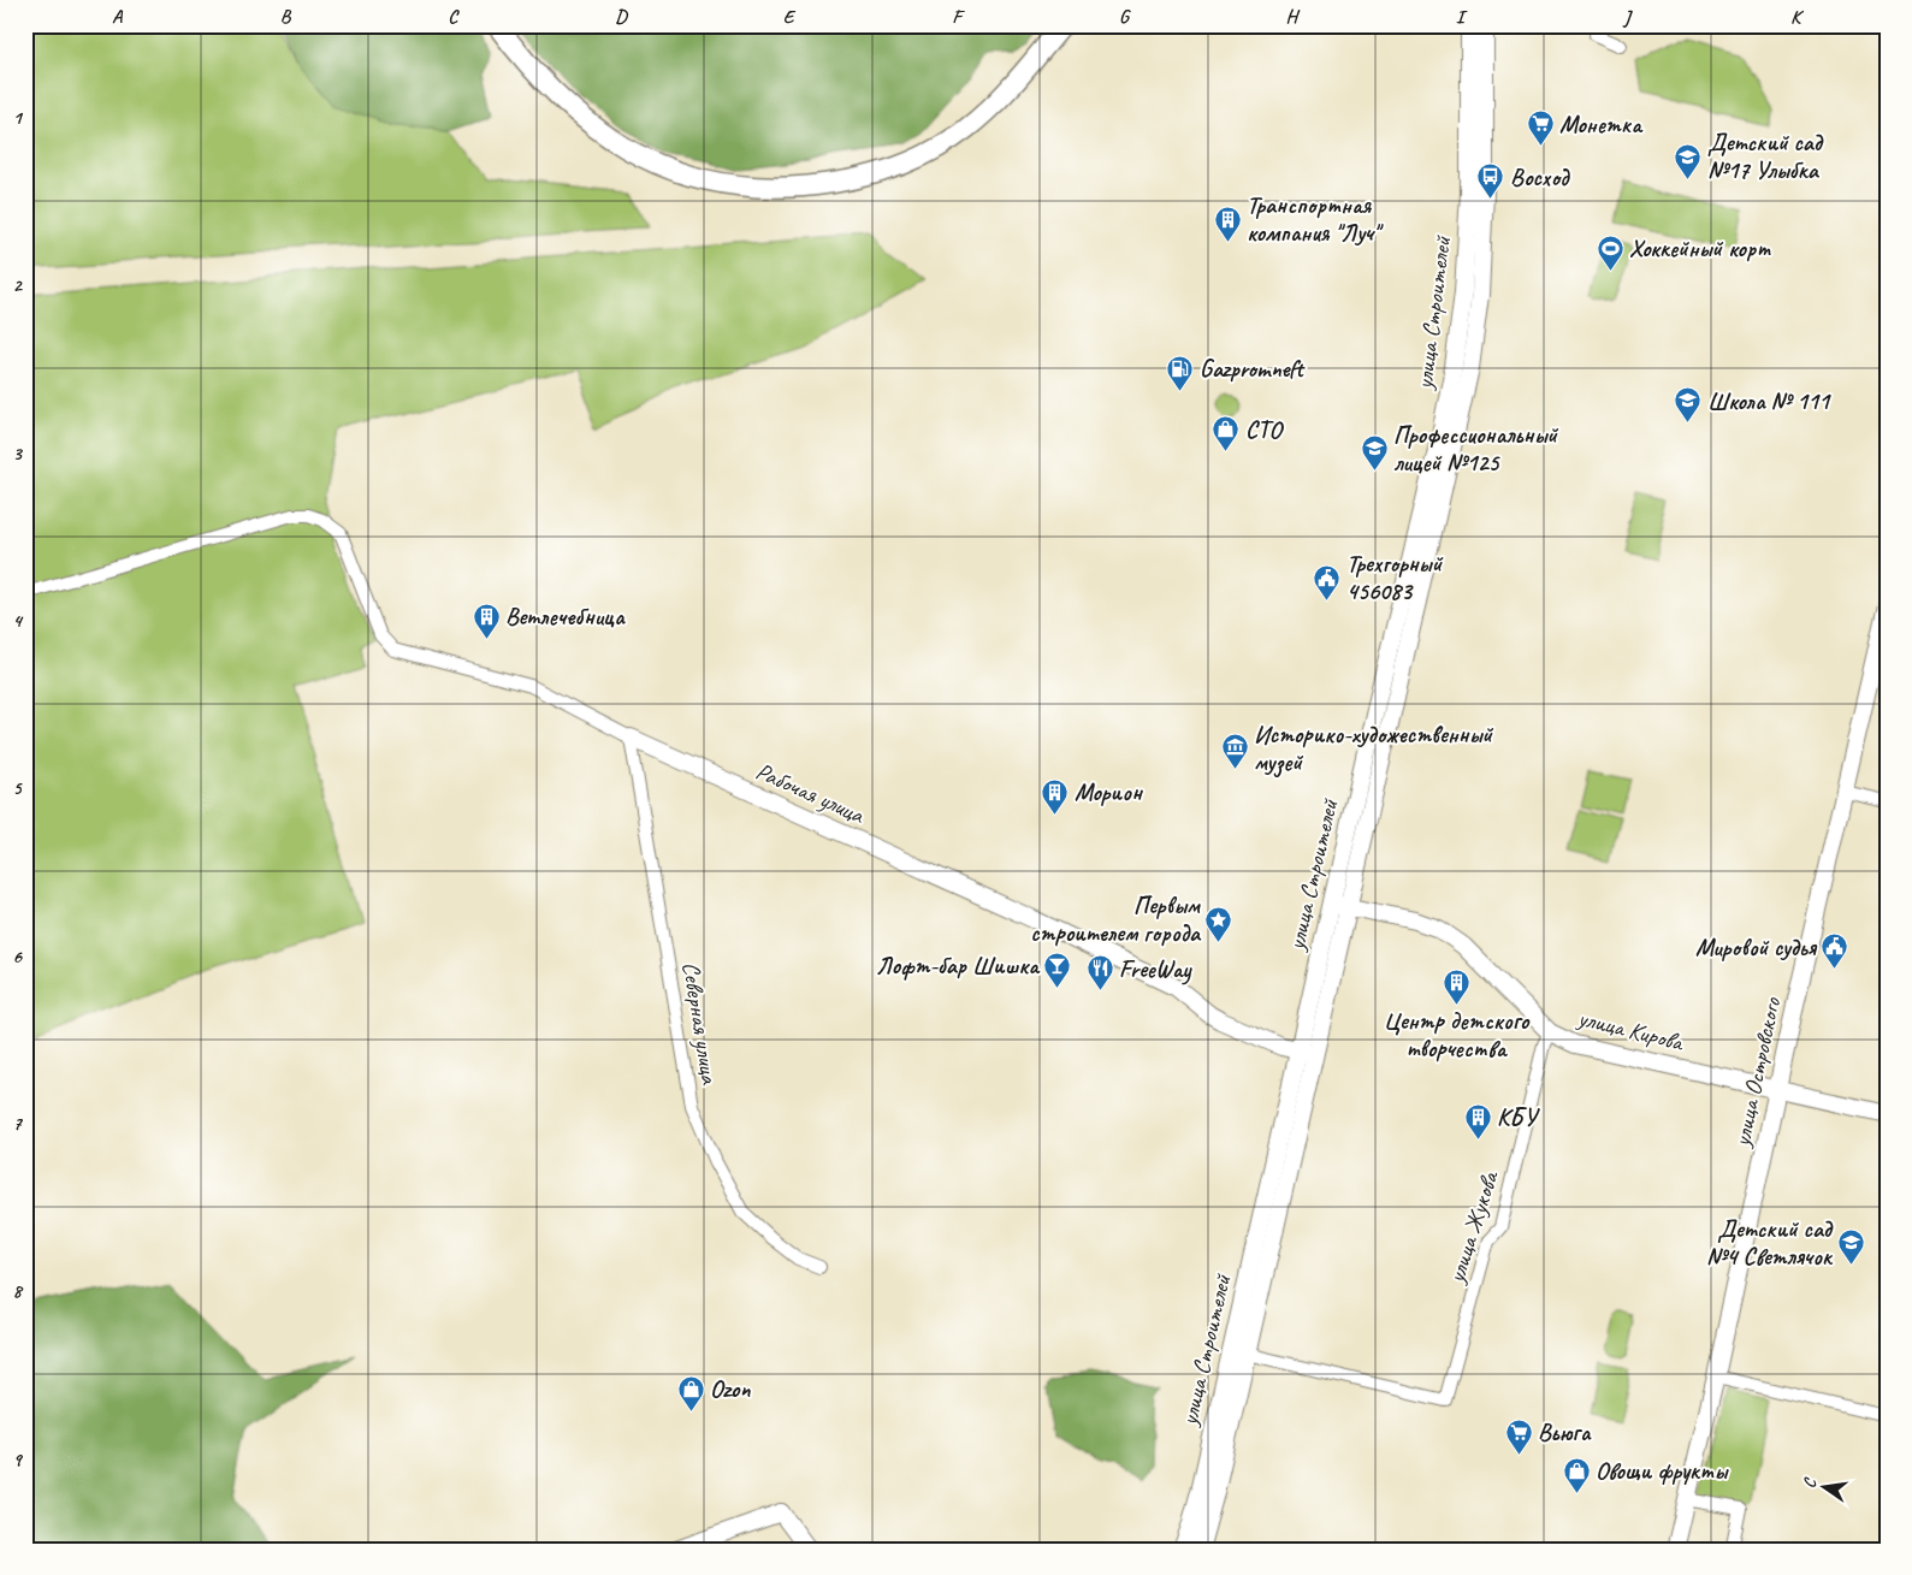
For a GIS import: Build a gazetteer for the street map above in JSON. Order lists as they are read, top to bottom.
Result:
{
  "streets": {
    "street": [
      "улица Строителей",
      "Рабочая улица",
      "Северная улица",
      "улица Кирова",
      "улица Островского",
      "улица Жукова"
    ]
  },
  "crossings": [
    ["улица Строителей", "Рабочая улица"],
    ["улица Строителей", "улица Кирова"],
    ["улица Строителей", "улица Жукова"],
    ["Рабочая улица", "Северная улица"],
    ["улица Кирова", "улица Островского"],
    ["улица Кирова", "улица Жукова"]
  ],
  "places": {
    "supermarket": ["Монетка", "Вьюга"],
    "school or university": [
      "Детский сад №17 Улыбка",
      "Школа № 111",
      "Профессиональный лицей №125",
      "Детский сад №4 Светлячок"
    ],
    "bus stop": ["Восход"],
    "building": [
      "Транспортная компания \"Луч\"",
      "Ветлечебница",
      "Морион",
      "Центр детского творчества",
      "КБУ"
    ],
    "sports": ["Хоккейный корт"],
    "fuel station": ["Gazpromneft"],
    "shop": ["СТО", "Ozon", "Овощи фрукты"],
    "public building": ["Трехгорный 456083", "Мировой судья"],
    "museum": ["Историко-художественный музей"],
    "place": ["Первым строителем города"],
    "bar": ["Лофт-бар Шишка"],
    "restaurant": ["FreeWay"]
  },
  "north": "left",
  "grid": {
    "columns": [
      "A",
      "B",
      "C",
      "D",
      "E",
      "F",
      "G",
      "H",
      "I",
      "J",
      "K"
    ],
    "rows": [
      "1",
      "2",
      "3",
      "4",
      "5",
      "6",
      "7",
      "8",
      "9"
    ]
  }
}
